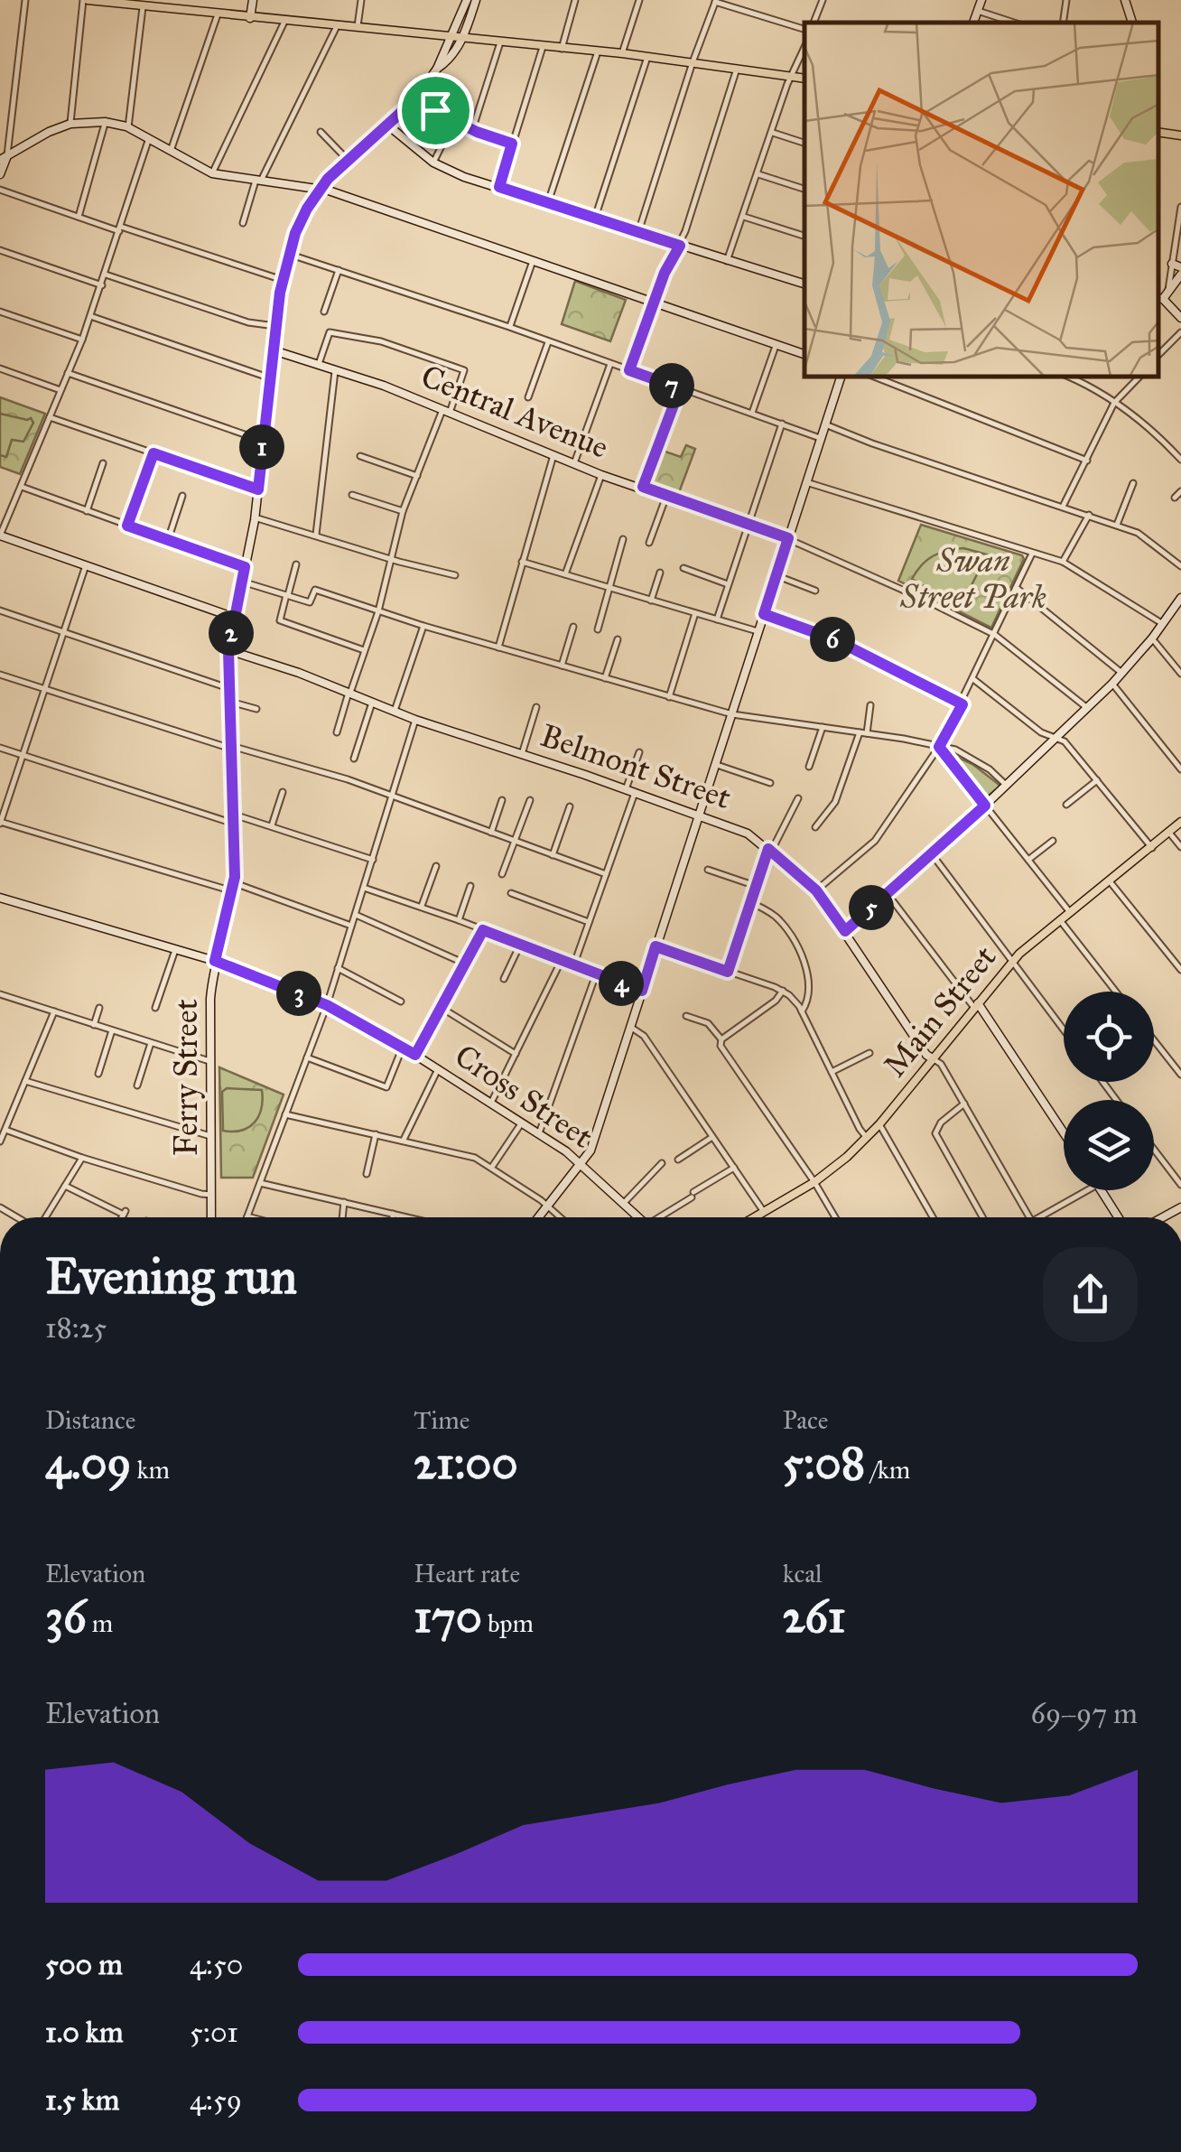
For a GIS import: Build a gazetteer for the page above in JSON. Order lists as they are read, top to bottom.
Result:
{
  "streets": {
    "main road": ["Main Street"],
    "street": [
      "Central Avenue",
      "Belmont Street",
      "Ferry Street",
      "Cross Street"
    ]
  },
  "crossings": [
    ["Central Avenue", "Ferry Street"],
    ["Belmont Street", "Main Street"],
    ["Belmont Street", "Ferry Street"],
    ["Ferry Street", "Cross Street"]
  ],
  "parks": ["Swan Street Park"],
  "page": {
    "pins": [
      "7",
      "1",
      "2",
      "6",
      "5",
      "4",
      "3"
    ],
    "heading": ["Evening run", "18:25"],
    "stats": [
      ["Distance", "4.09 km"],
      ["Time", "21:00"],
      ["Pace", "5:08 /km"],
      ["Elevation", "36 m"],
      ["Heart rate", "170 bpm"],
      ["kcal", "261"]
    ],
    "chart": ["Elevation", "69–97 m"],
    "list": [
      {
        "name": "500 m",
        "note": "4:50"
      },
      {
        "name": "1.0 km",
        "note": "5:01"
      },
      {
        "name": "1.5 km",
        "note": "4:59"
      }
    ]
  }
}
